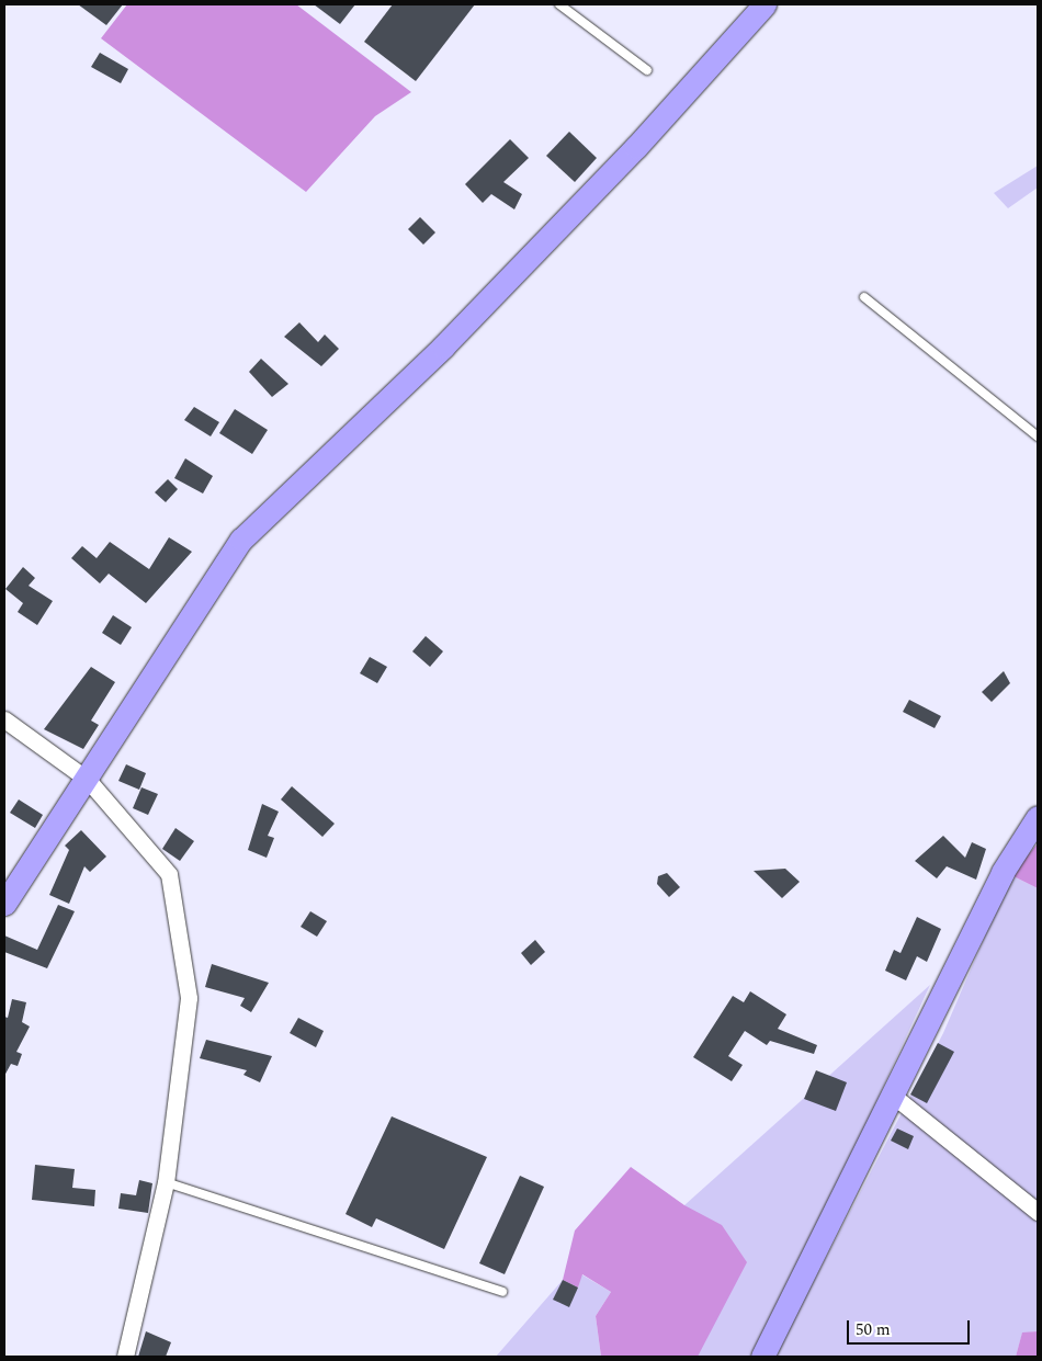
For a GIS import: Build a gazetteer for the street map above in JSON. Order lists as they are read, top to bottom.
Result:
{
  "scale_bar": "50 m"
}
